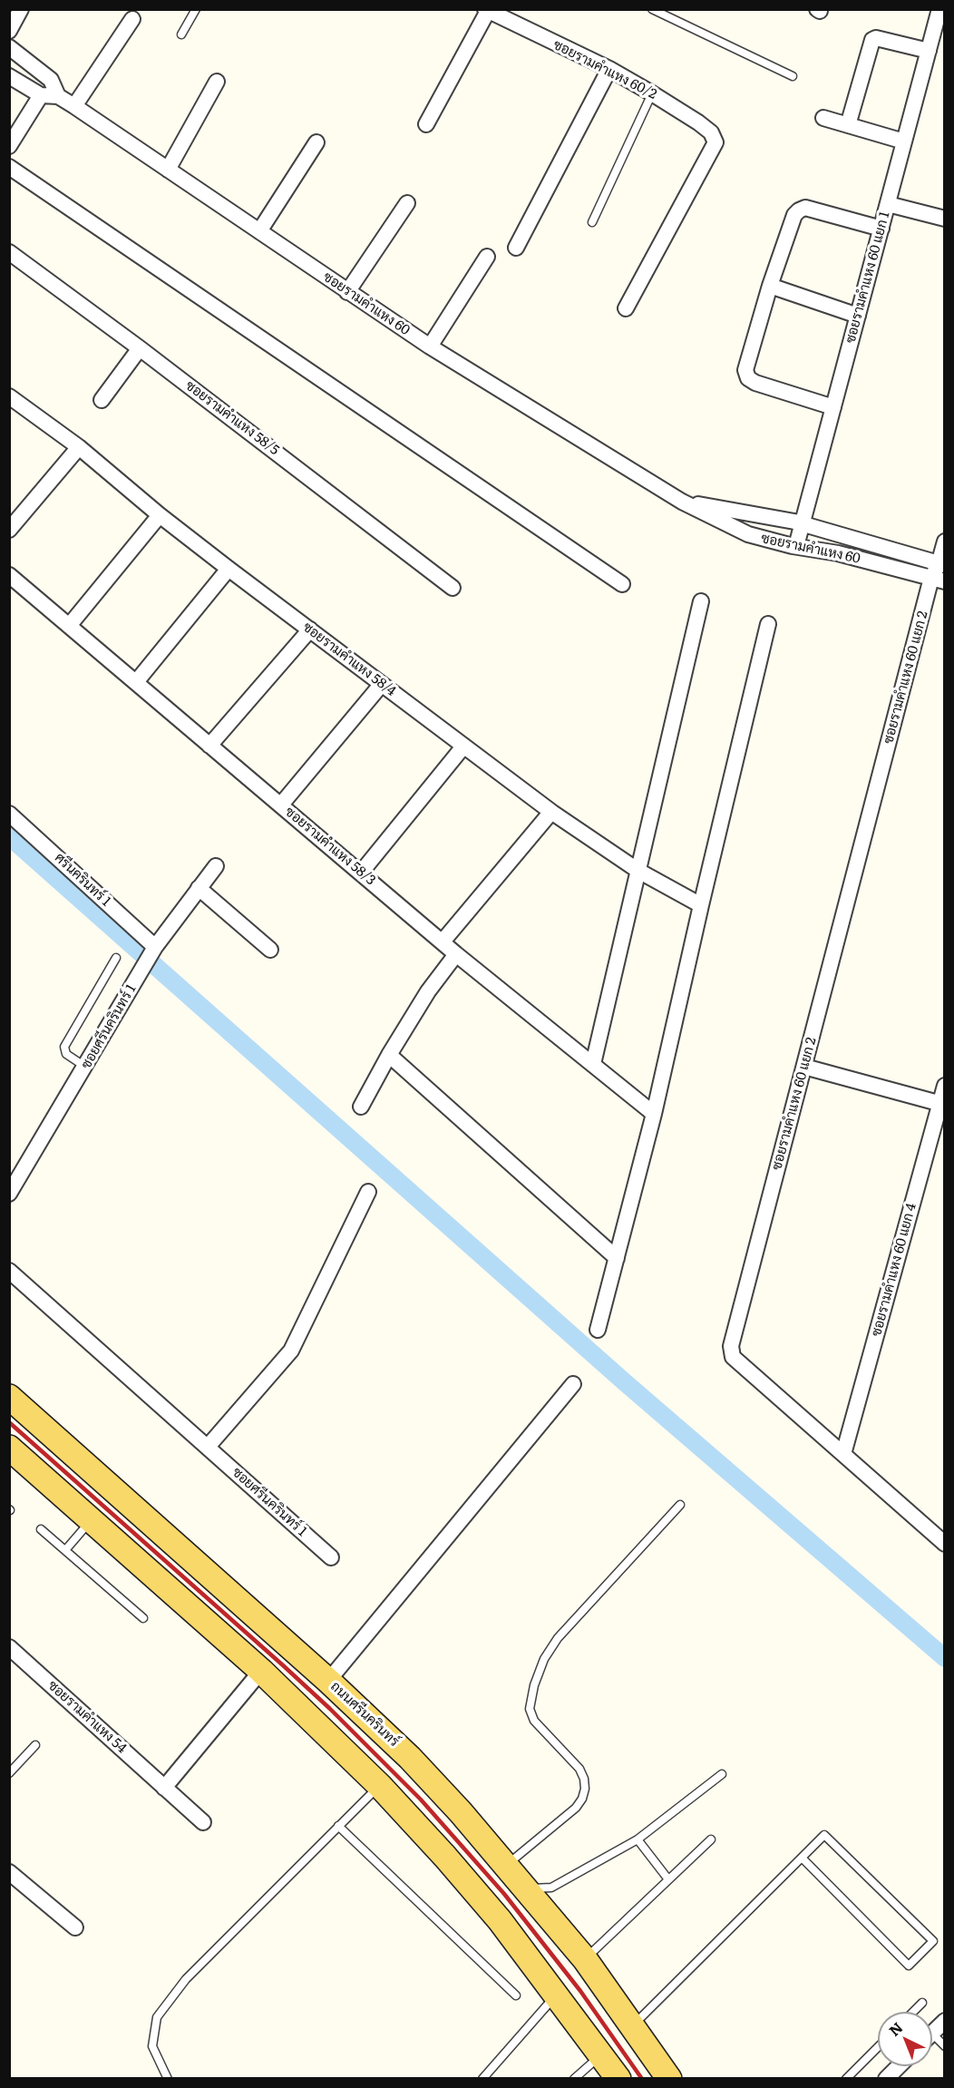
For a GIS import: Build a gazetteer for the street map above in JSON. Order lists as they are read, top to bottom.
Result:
{
  "streets": {
    "main road": ["ถนนศรีนครินทร์"],
    "street": [
      "ซอยรามคำแหง 60/2",
      "ซอยรามคำแหง 60 แยก 1",
      "ซอยรามคำแหง 60",
      "ซอยรามคำแหง 58/5",
      "ซอยรามคำแหง 58/4",
      "ซอยรามคำแหง 60 แยก 2",
      "ซอยรามคำแหง 58/3",
      "ศรีนครินทร์ 1",
      "ซอยศรีนครินทร์ 1",
      "ซอยรามคำแหง 60 แยก 4",
      "ซอยรามคำแหง 54"
    ]
  },
  "crossings": [
    ["ซอยรามคำแหง 60 แยก 1", "ซอยรามคำแหง 60"],
    ["ซอยรามคำแหง 60", "ซอยรามคำแหง 60 แยก 2"],
    ["ซอยรามคำแหง 60 แยก 2", "ซอยรามคำแหง 60 แยก 4"],
    ["ศรีนครินทร์ 1", "ซอยศรีนครินทร์ 1"]
  ],
  "north": "top left"
}
